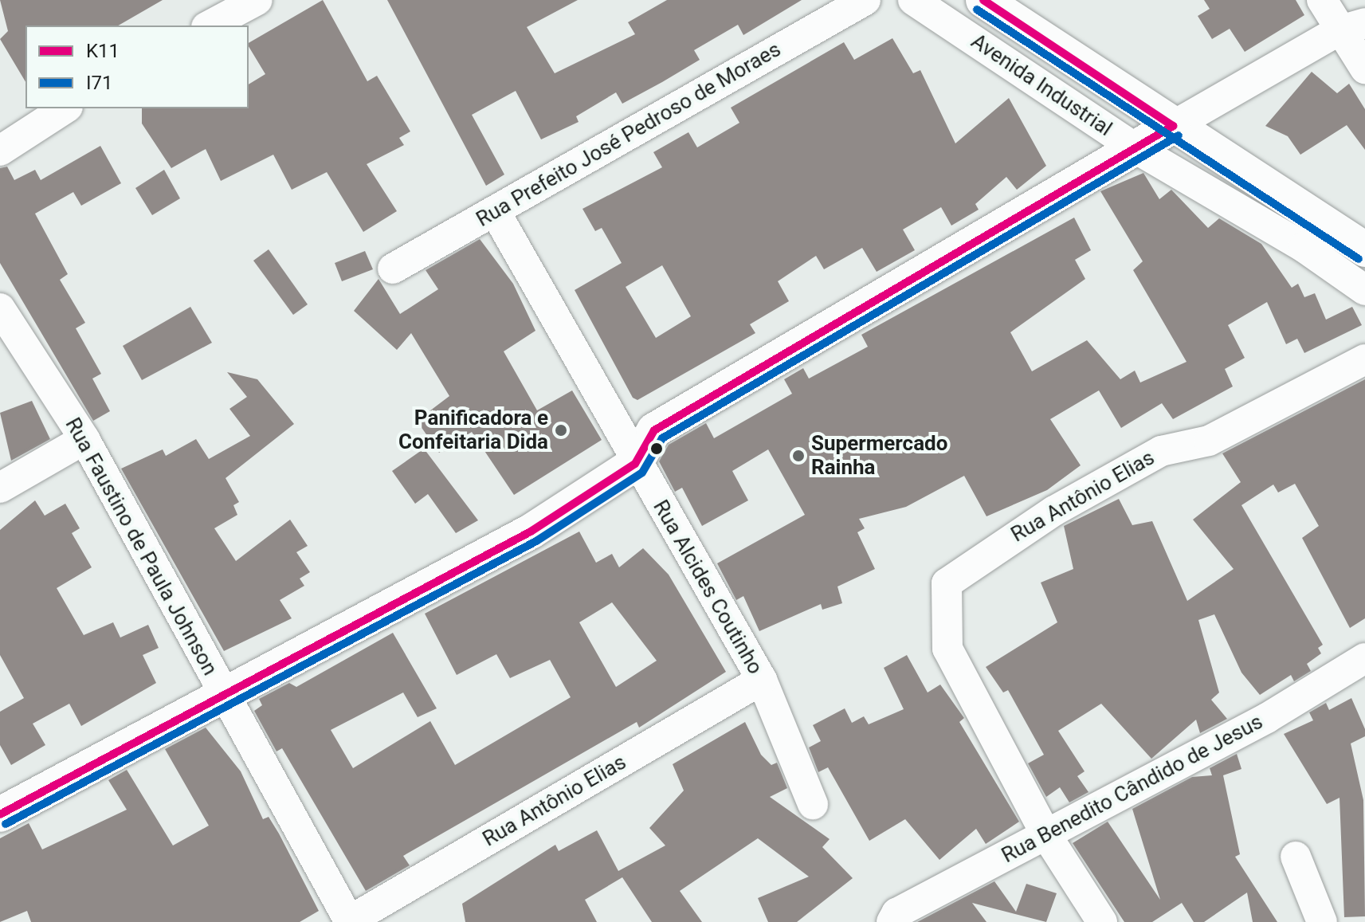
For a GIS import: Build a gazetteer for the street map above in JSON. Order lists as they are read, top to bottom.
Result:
{
  "streets": {
    "main road": ["Avenida Industrial"],
    "street": [
      "Rua Prefeito José Pedroso de Moraes",
      "Rua Antônio Elias",
      "Rua Faustino de Paula Johnson",
      "Rua Alcides Coutinho",
      "Rua Benedito Cândido de Jesus"
    ]
  },
  "crossings": [
    ["Rua Prefeito José Pedroso de Moraes", "Rua Alcides Coutinho"],
    ["Rua Antônio Elias", "Rua Faustino de Paula Johnson"],
    ["Rua Antônio Elias", "Rua Alcides Coutinho"],
    ["Rua Antônio Elias", "Rua Benedito Cândido de Jesus"]
  ],
  "places": ["Panificadora e Confeitaria Dida", "Supermercado Rainha"],
  "lines": ["transit line K11", "transit line I71"],
  "legend": ["K11", "I71"]
}
